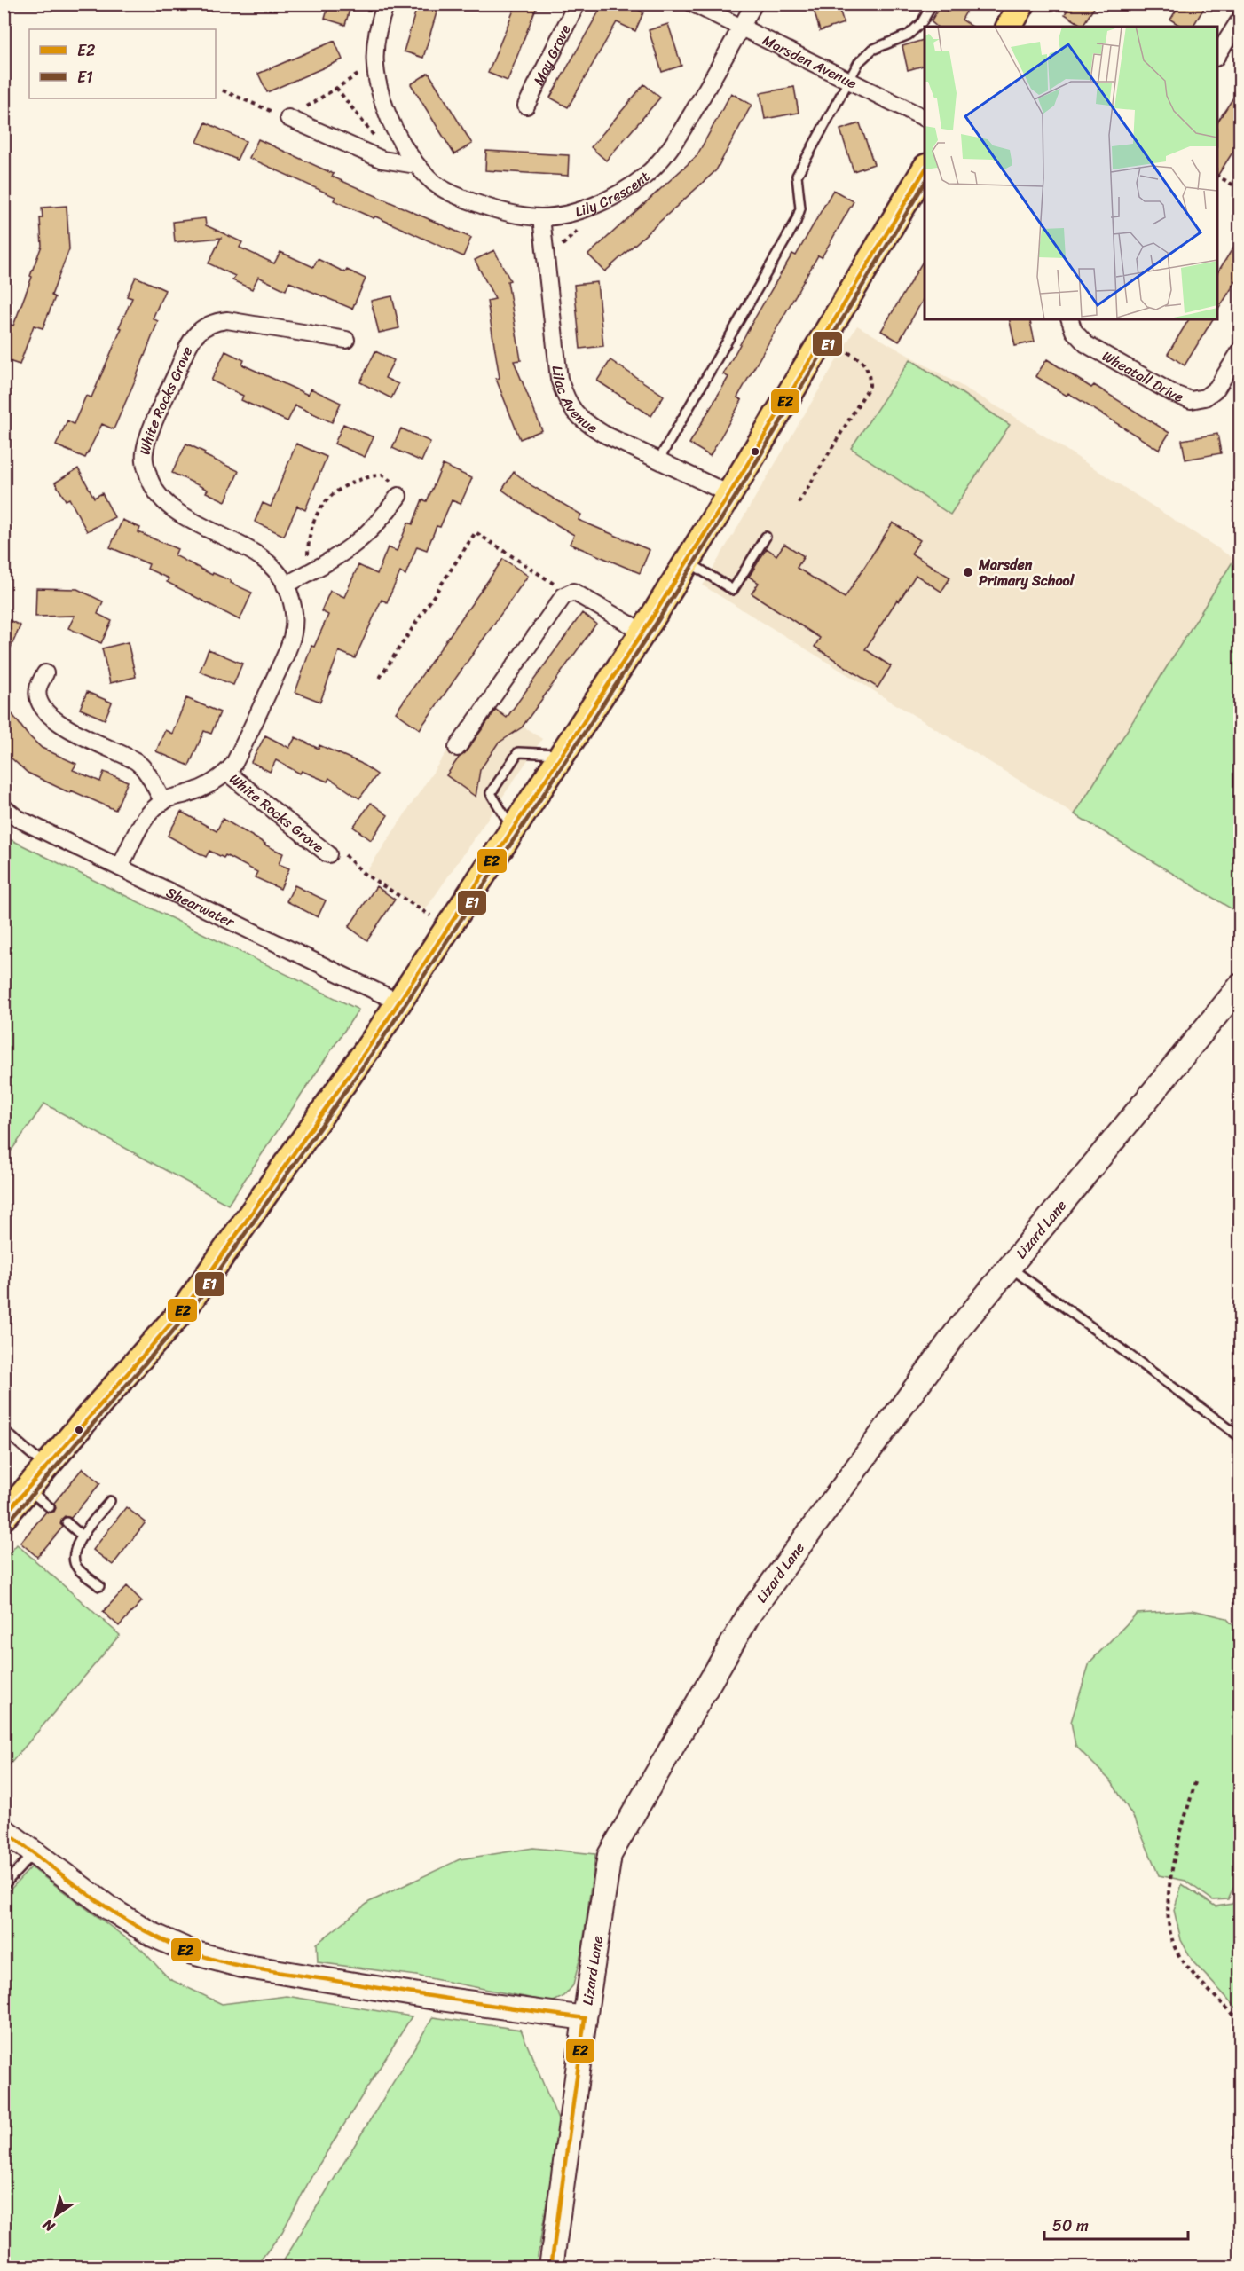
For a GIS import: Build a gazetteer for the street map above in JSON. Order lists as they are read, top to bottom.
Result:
{
  "streets": {
    "street": [
      "May Grove",
      "Marsden Avenue",
      "Lily Crescent",
      "Wheatall Drive",
      "Lilac Avenue",
      "White Rocks Grove",
      "Shearwater",
      "Lizard Lane"
    ]
  },
  "crossings": [
    ["Marsden Avenue", "Lily Crescent"],
    ["Lily Crescent", "Lilac Avenue"],
    ["White Rocks Grove", "Shearwater"]
  ],
  "places": ["Marsden Primary School"],
  "lines": ["transit line E2", "transit line E1"],
  "legend": ["E2", "E1"],
  "scale_bar": "50 m",
  "north": "bottom left"
}
